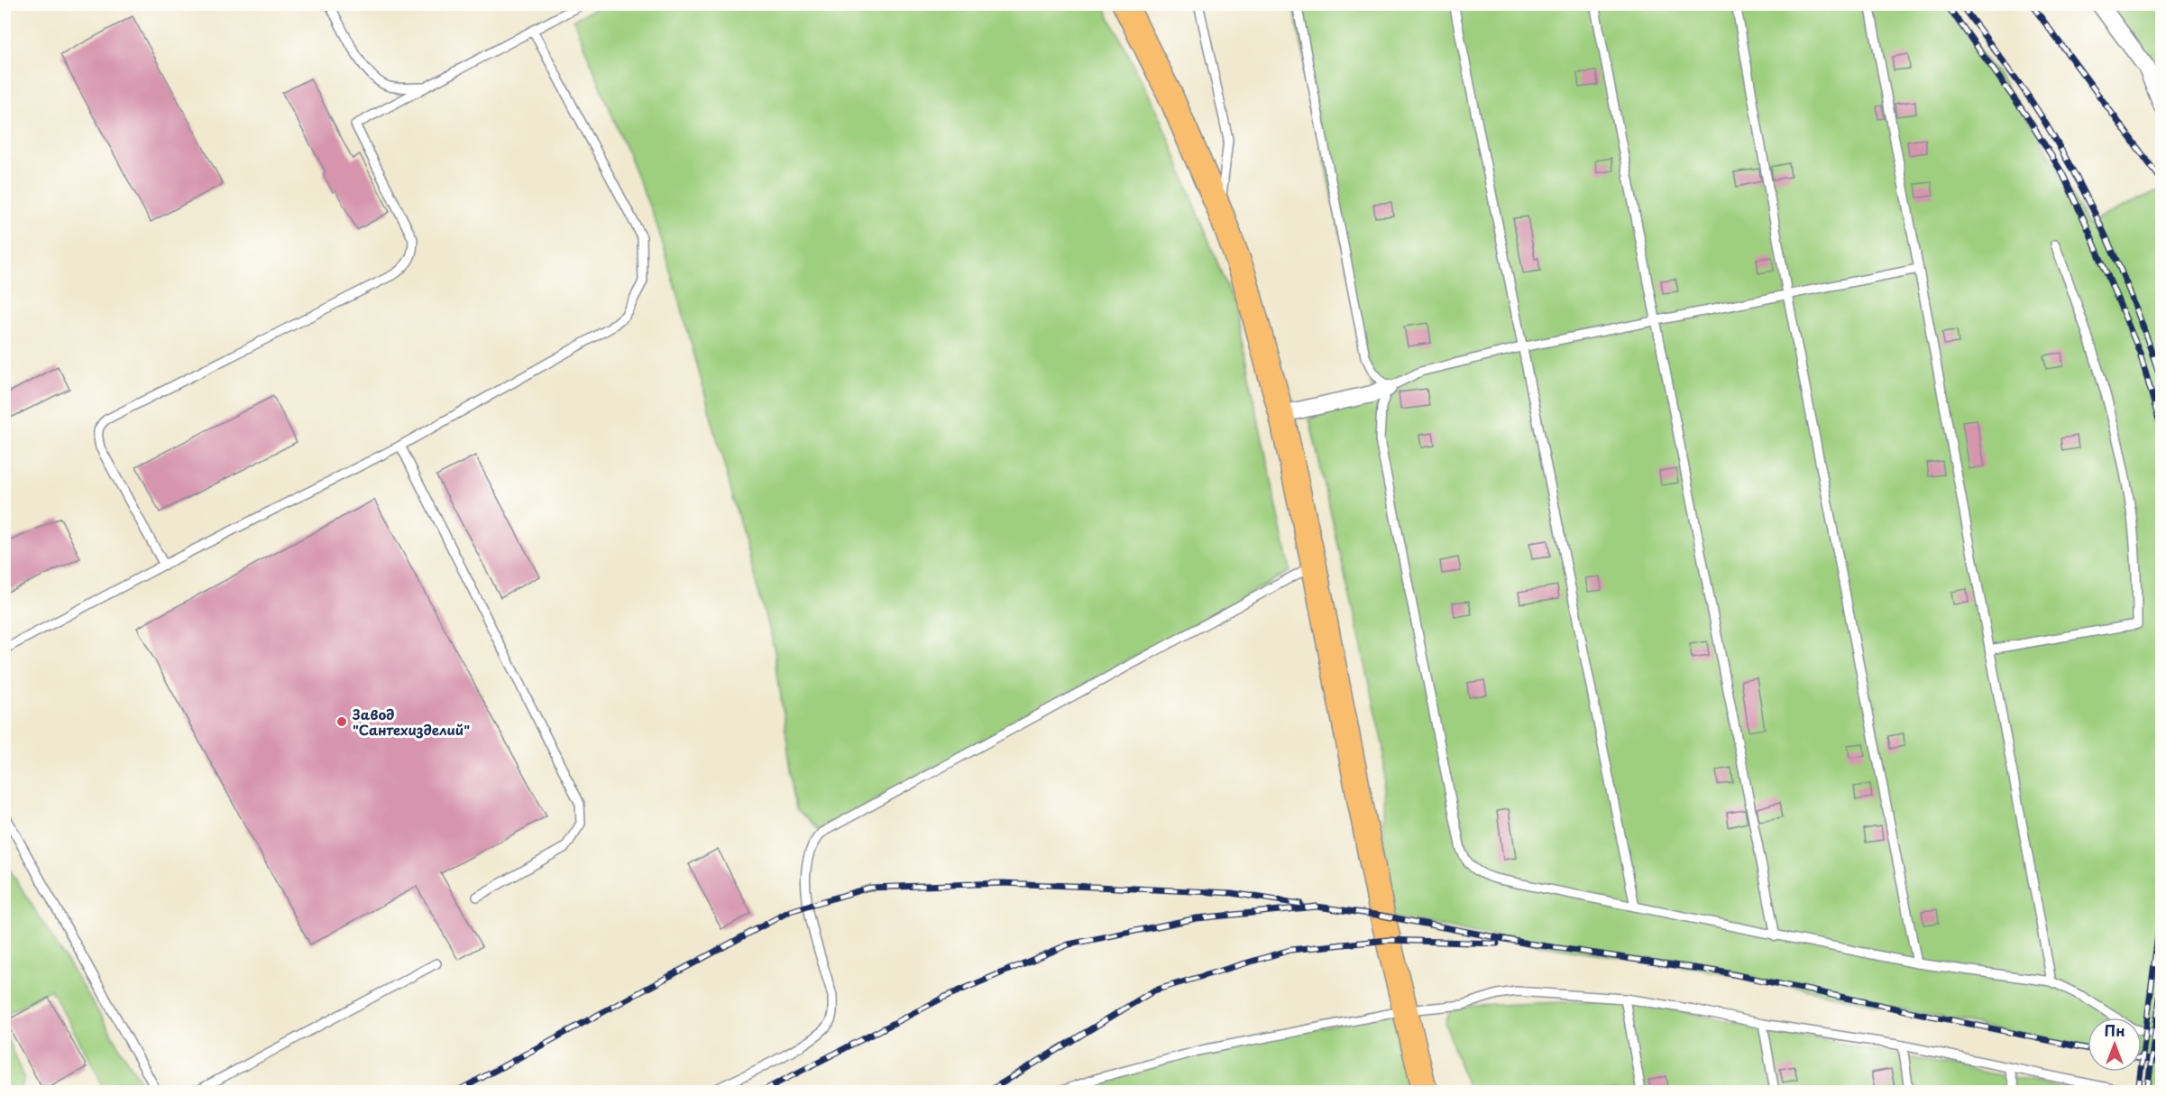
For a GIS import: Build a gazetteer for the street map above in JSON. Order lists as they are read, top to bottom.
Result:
{
  "places": ["Завод \"Сантехизделий\""],
  "north": "top"
}
